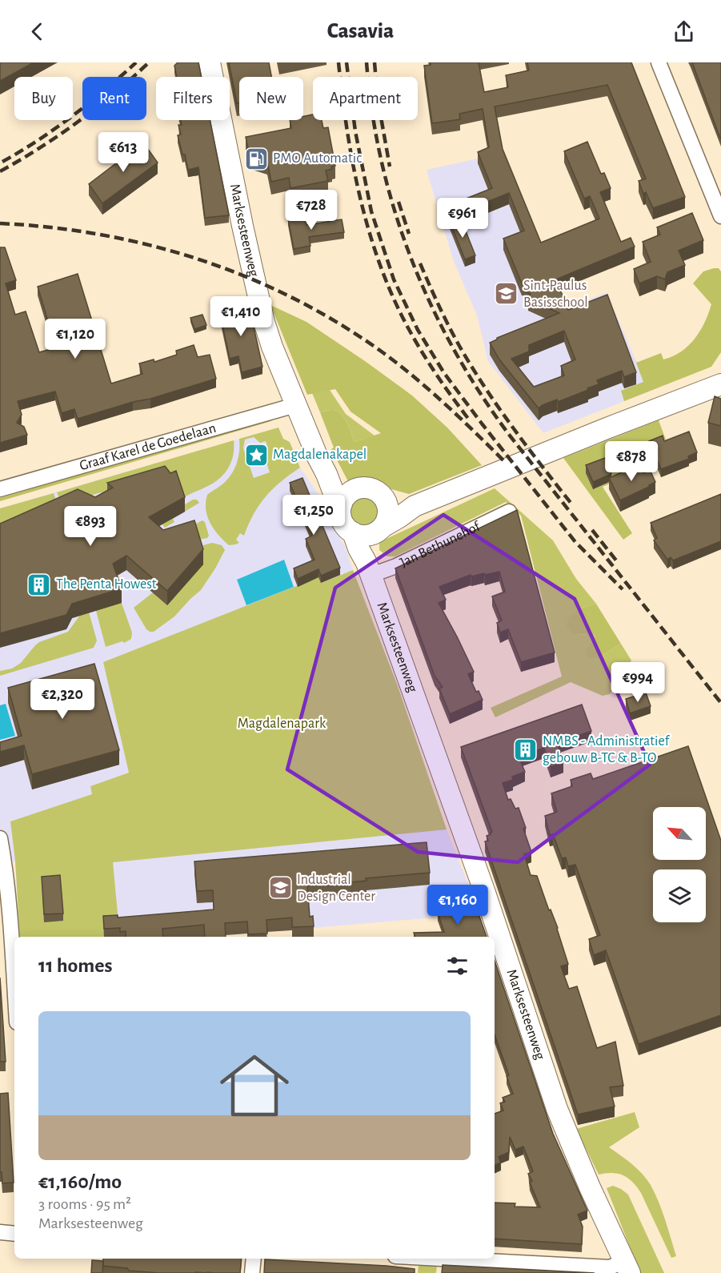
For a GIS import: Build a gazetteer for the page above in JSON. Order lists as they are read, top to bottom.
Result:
{
  "streets": {
    "street": ["Marksesteenweg", "Graaf Karel de Goedelaan", "Jan Bethunehof"]
  },
  "crossings": [
    ["Marksesteenweg", "Graaf Karel de Goedelaan"],
    ["Marksesteenweg", "Jan Bethunehof"]
  ],
  "parks": ["Magdalenapark"],
  "places": {
    "fuel station": ["PMO Automatic"],
    "school or university": ["Sint-Paulus Basisschool", "Industrial Design Center"],
    "place": ["Magdalenakapel"],
    "building": ["The Penta Howest", "NMBS - Administratief gebouw B-TC & B-TO"]
  },
  "north": "top left",
  "page": {
    "header": "Casavia",
    "chip": [
      "Buy",
      "Rent",
      "Filters",
      "New",
      "Apartment"
    ],
    "price": [
      "€613",
      "€728",
      "€961",
      "€1,410",
      "€1,120",
      "€878",
      "€1,250",
      "€893",
      "€994",
      "€2,320",
      "€1,160"
    ],
    "heading": "11 homes",
    "list": [
      {
        "name": "€1,160/mo",
        "note": "3 rooms · 95 m² · Marksesteenweg"
      }
    ]
  }
}
